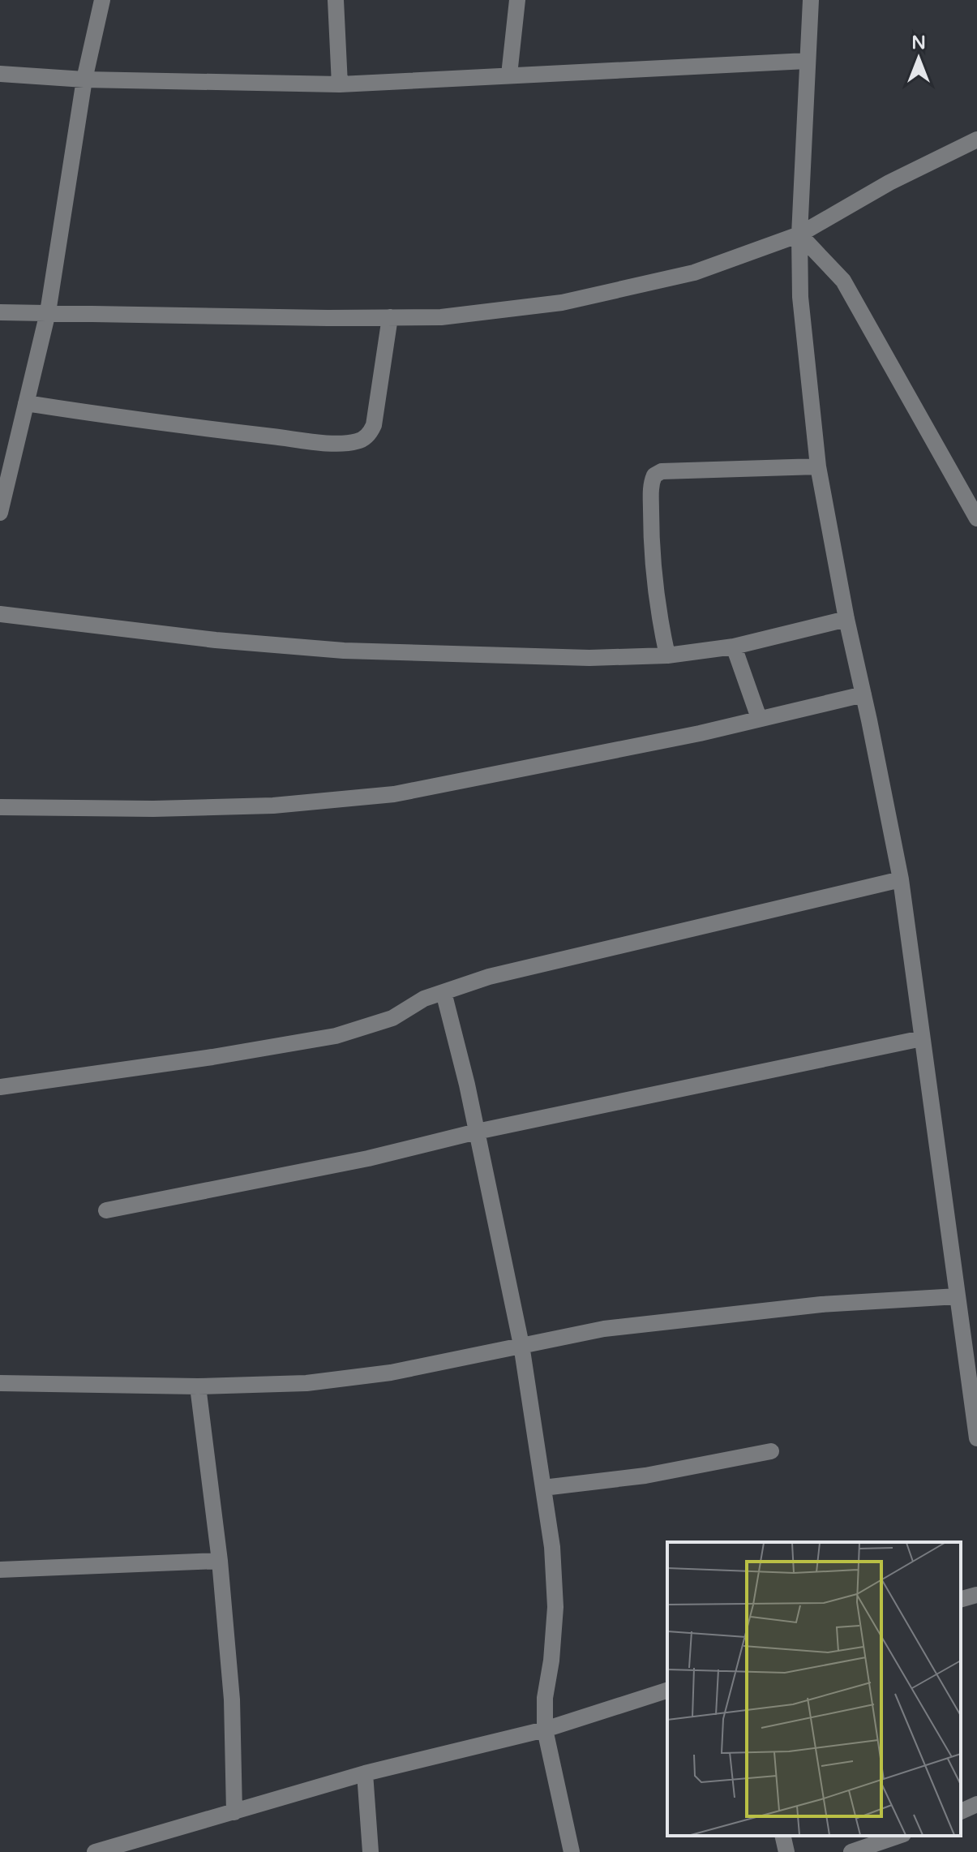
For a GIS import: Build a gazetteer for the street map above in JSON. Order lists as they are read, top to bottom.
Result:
{
  "north": "top"
}
